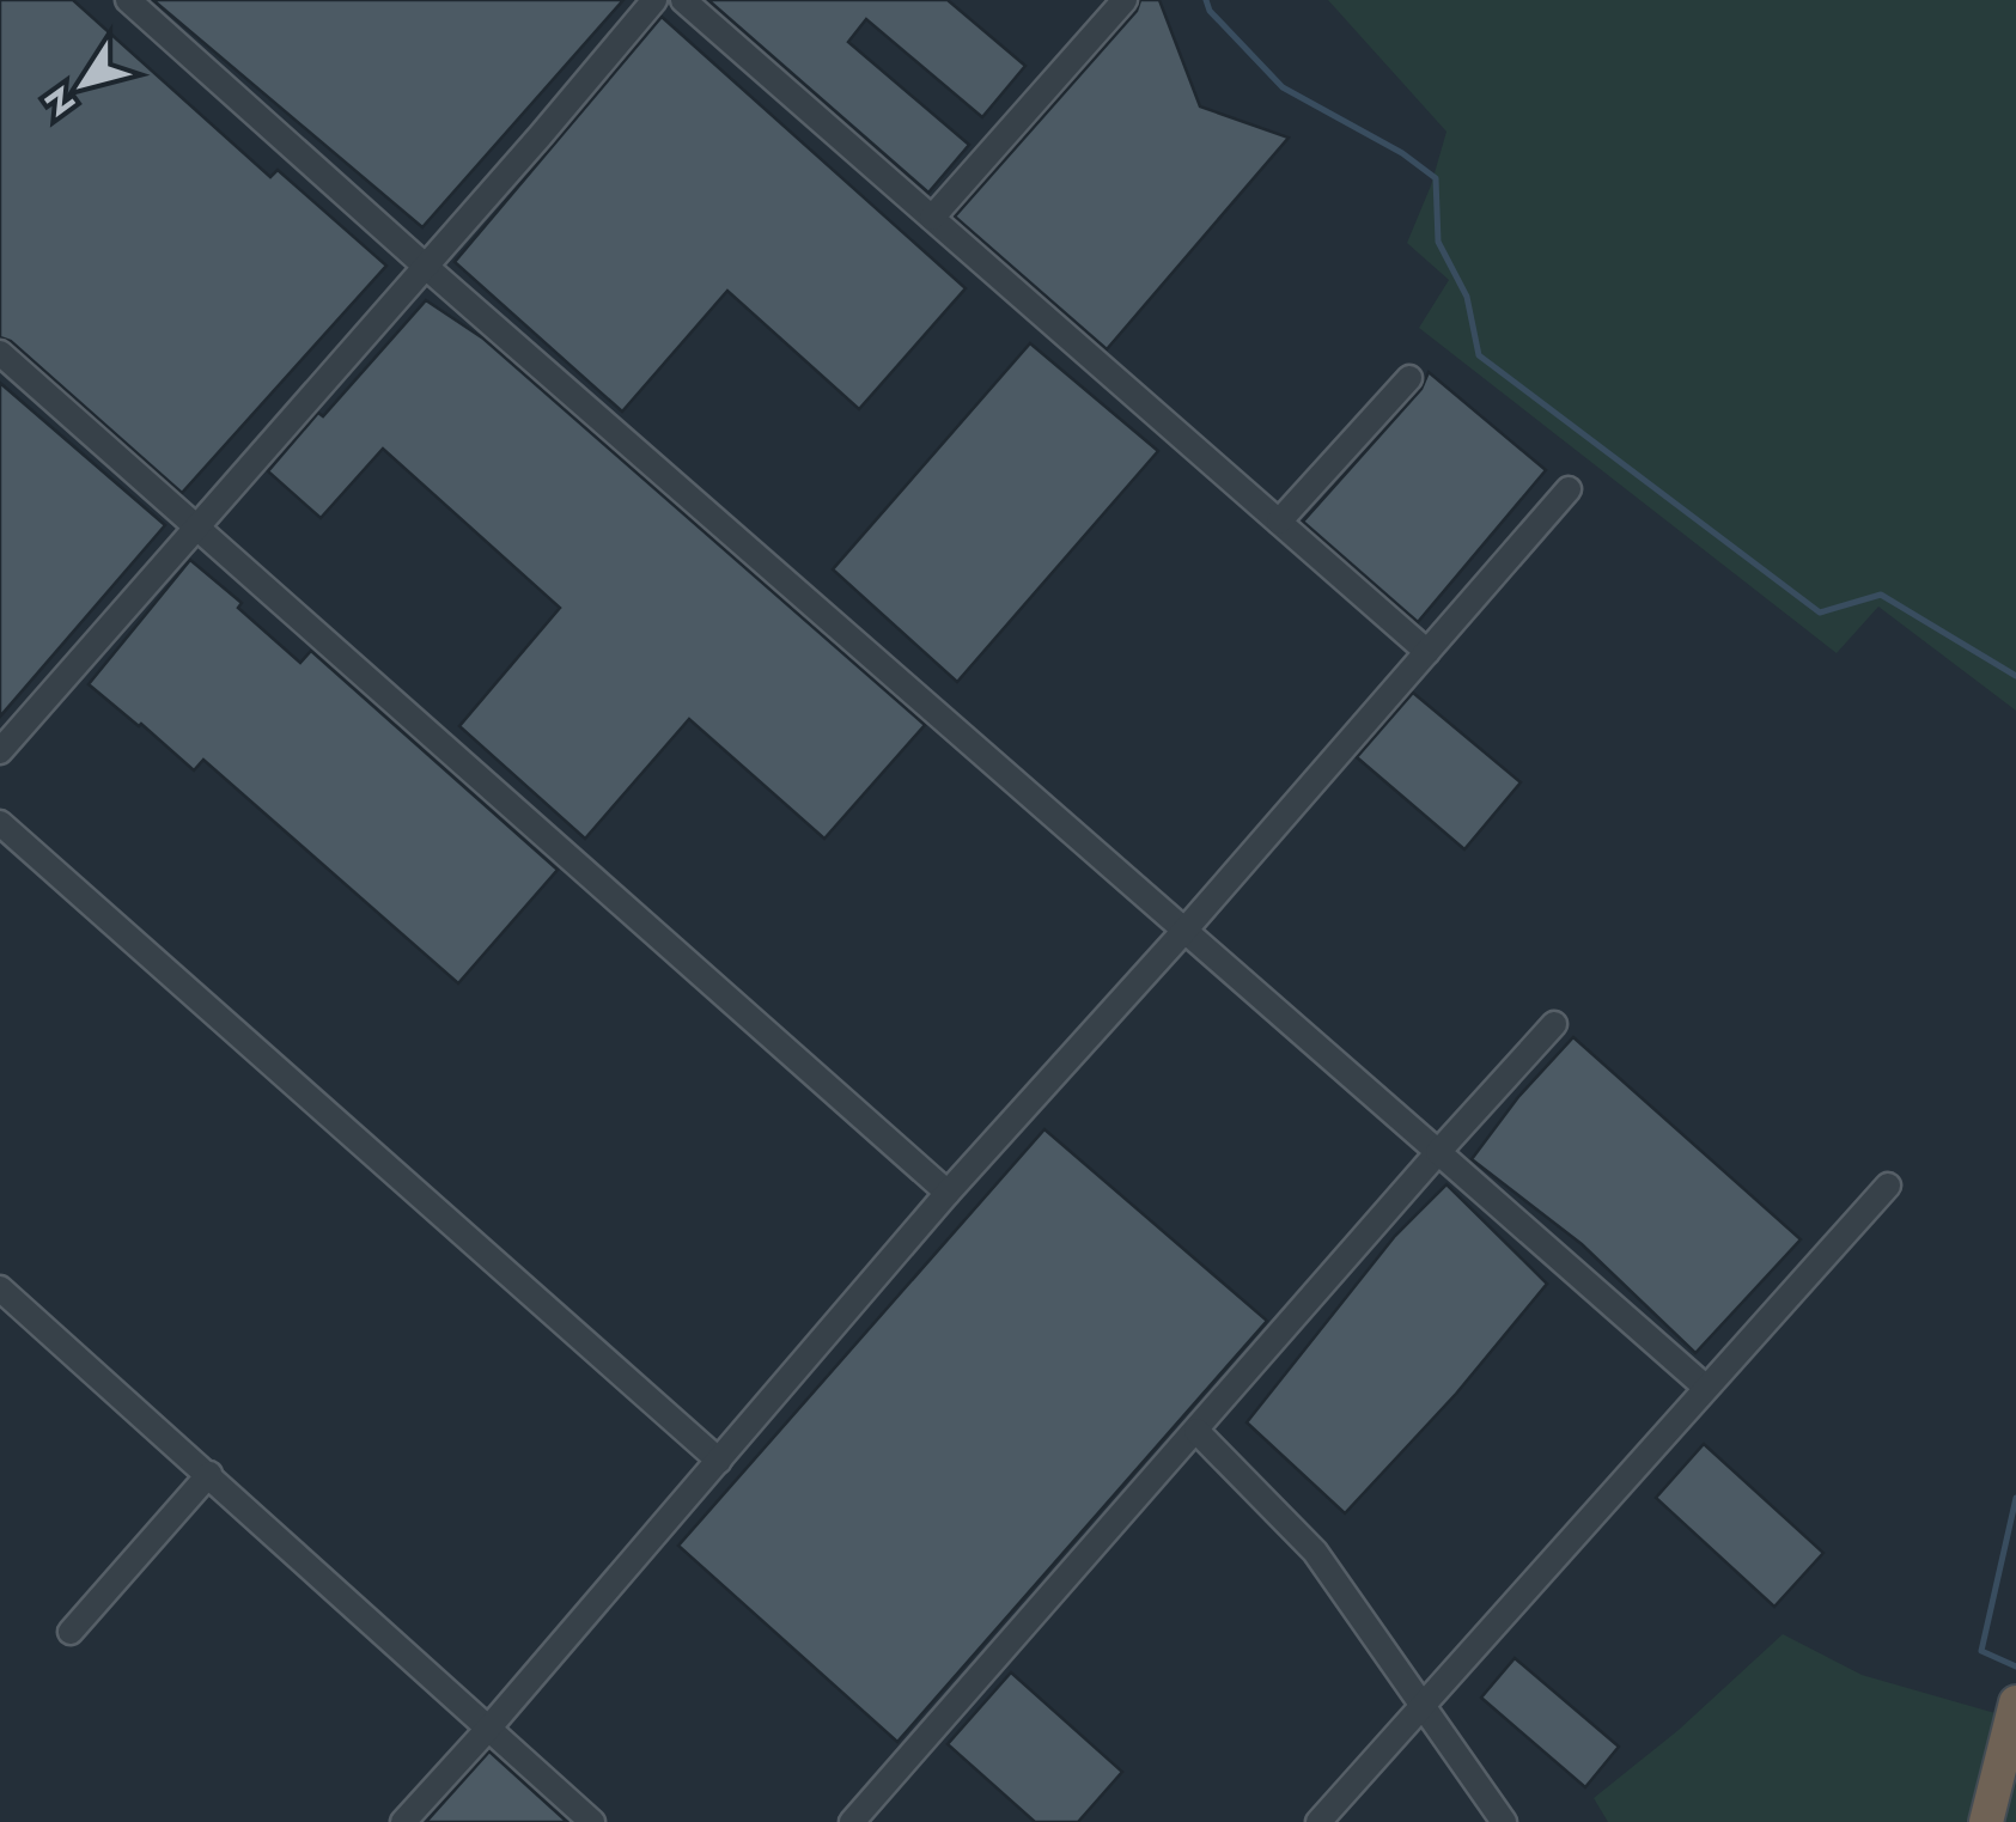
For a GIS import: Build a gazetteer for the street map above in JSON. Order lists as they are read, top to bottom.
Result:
{
  "north": "bottom left"
}
